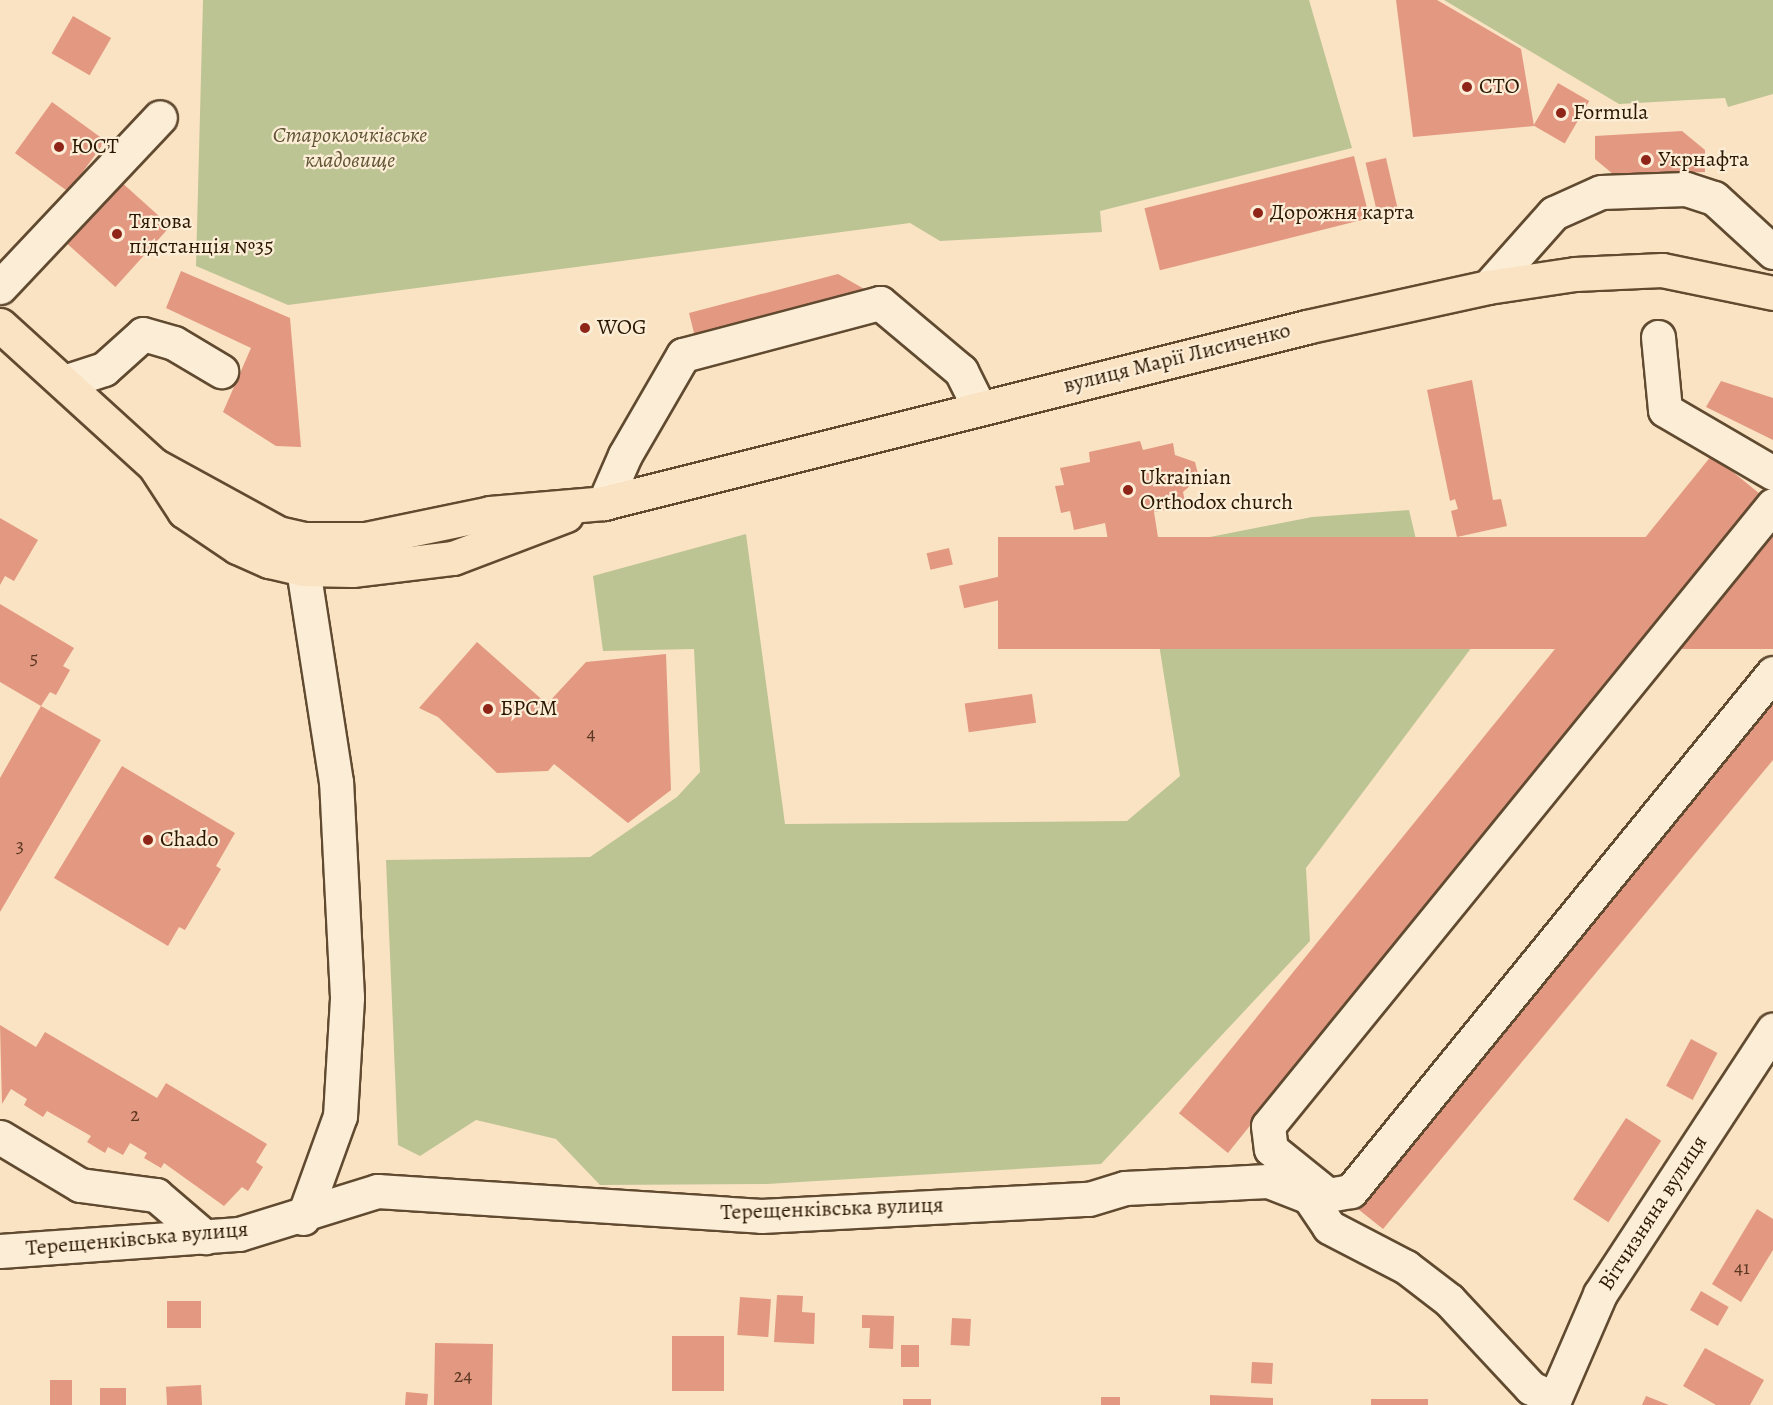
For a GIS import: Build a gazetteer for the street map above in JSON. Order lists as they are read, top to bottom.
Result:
{
  "streets": {
    "main road": ["вулиця Марії Лисиченко"],
    "street": ["Терещенківська вулиця", "Вітчизняна вулиця"]
  },
  "crossings": [
    ["Терещенківська вулиця", "Вітчизняна вулиця"]
  ],
  "parks": ["Староклочківське кладовище"],
  "places": [
    "СТО",
    "Formula",
    "ЮСТ",
    "Укрнафта",
    "Дорожня карта",
    "Тягова пiдстанцiя №35",
    "WOG",
    "Ukrainian Orthodox church",
    "БРСМ",
    "Chado"
  ],
  "house_numbers": [
    "5",
    "4",
    "3",
    "2",
    "41",
    "24"
  ]
}
